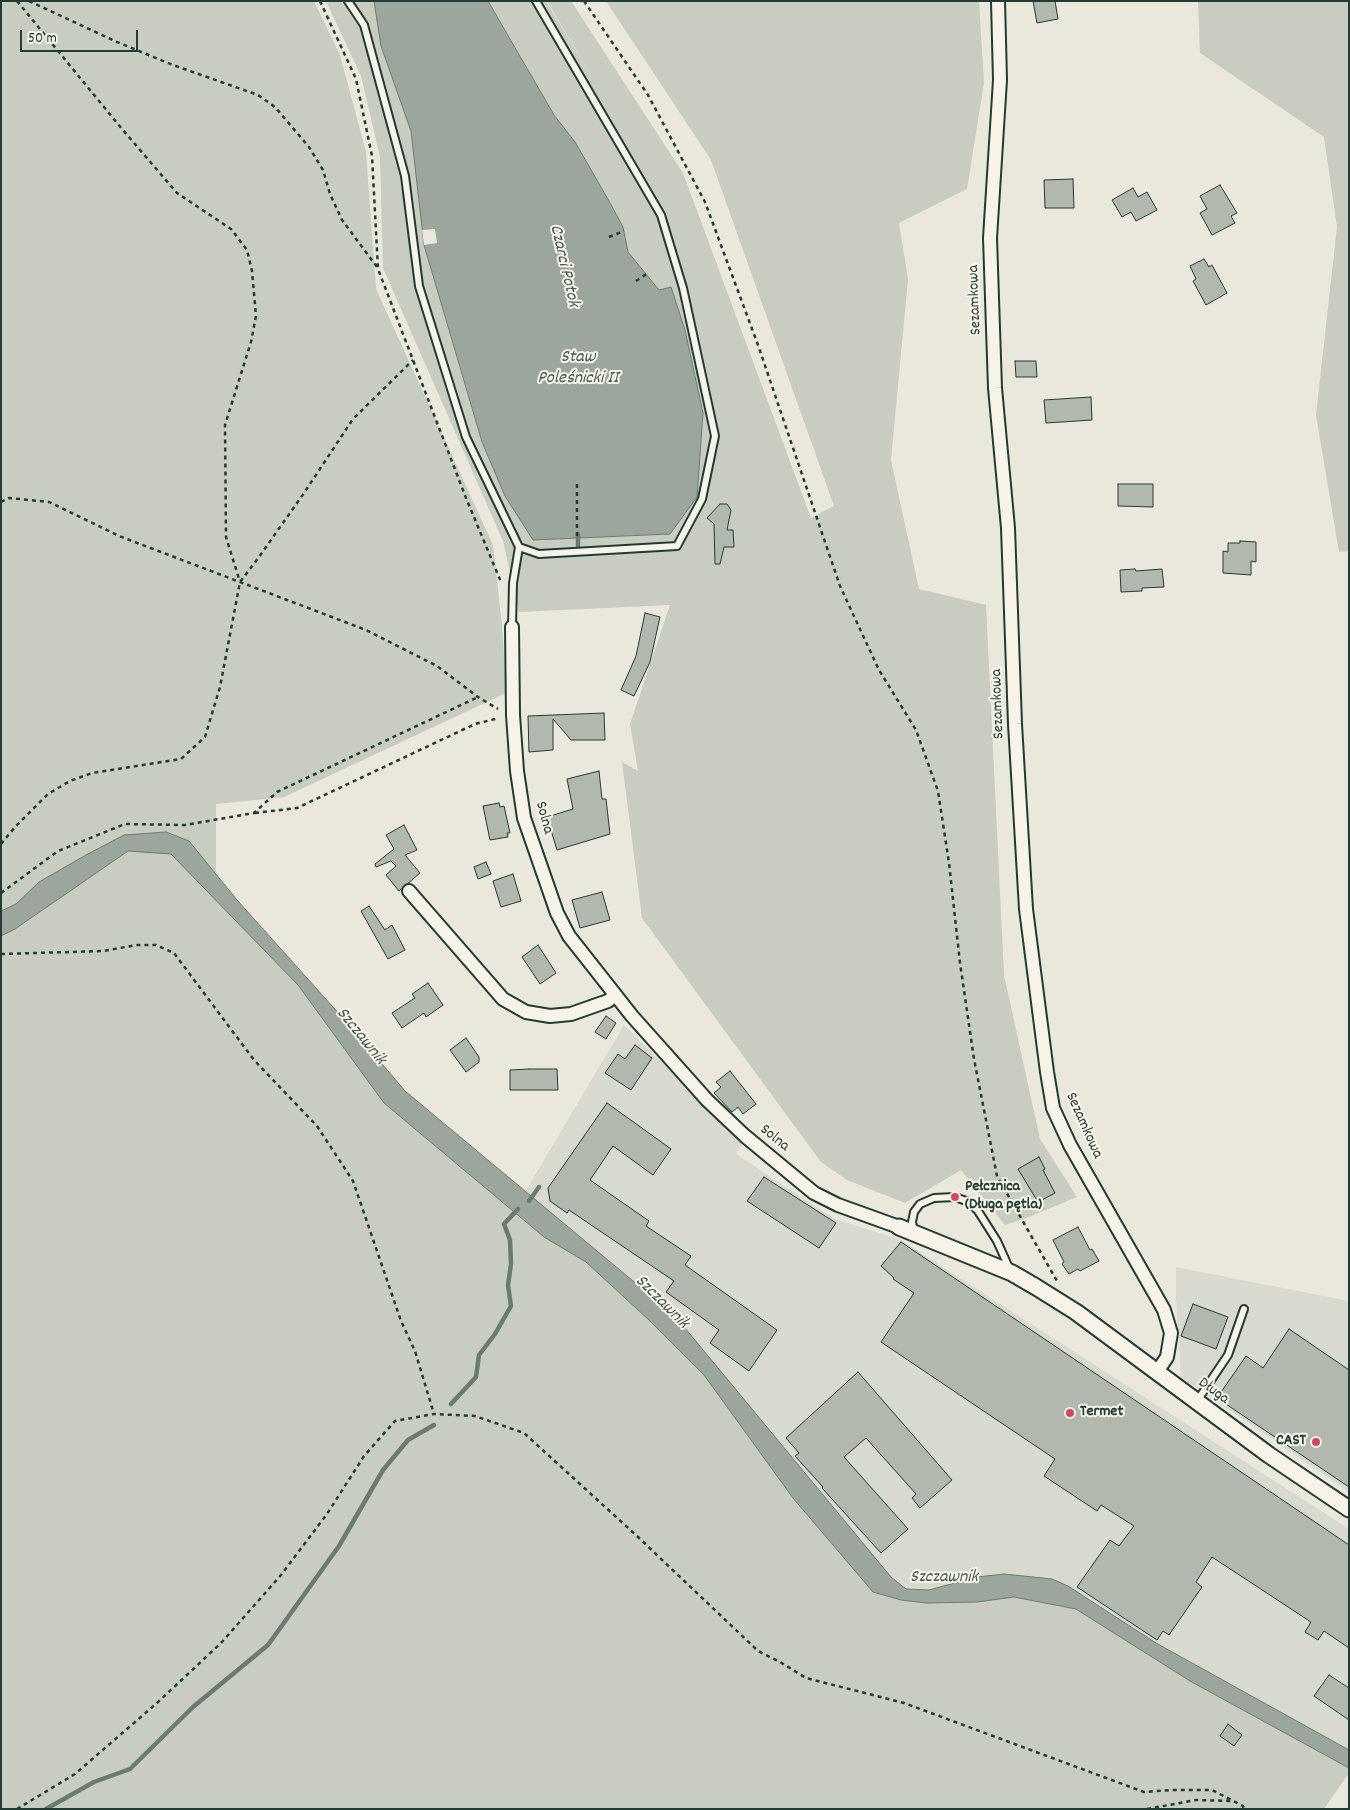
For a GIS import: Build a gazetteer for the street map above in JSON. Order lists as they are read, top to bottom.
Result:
{
  "streets": {
    "street": ["Sezamkowa", "Solna", "Długa"]
  },
  "crossings": [
    ["Sezamkowa", "Długa"],
    ["Solna", "Długa"]
  ],
  "water": ["Czarci Potok", "Staw Poleśnicki II", "Szczawnik"],
  "places": ["Pełcznica (Długa pętla)", "Termet", "CAST"],
  "scale_bar": "50 m"
}
